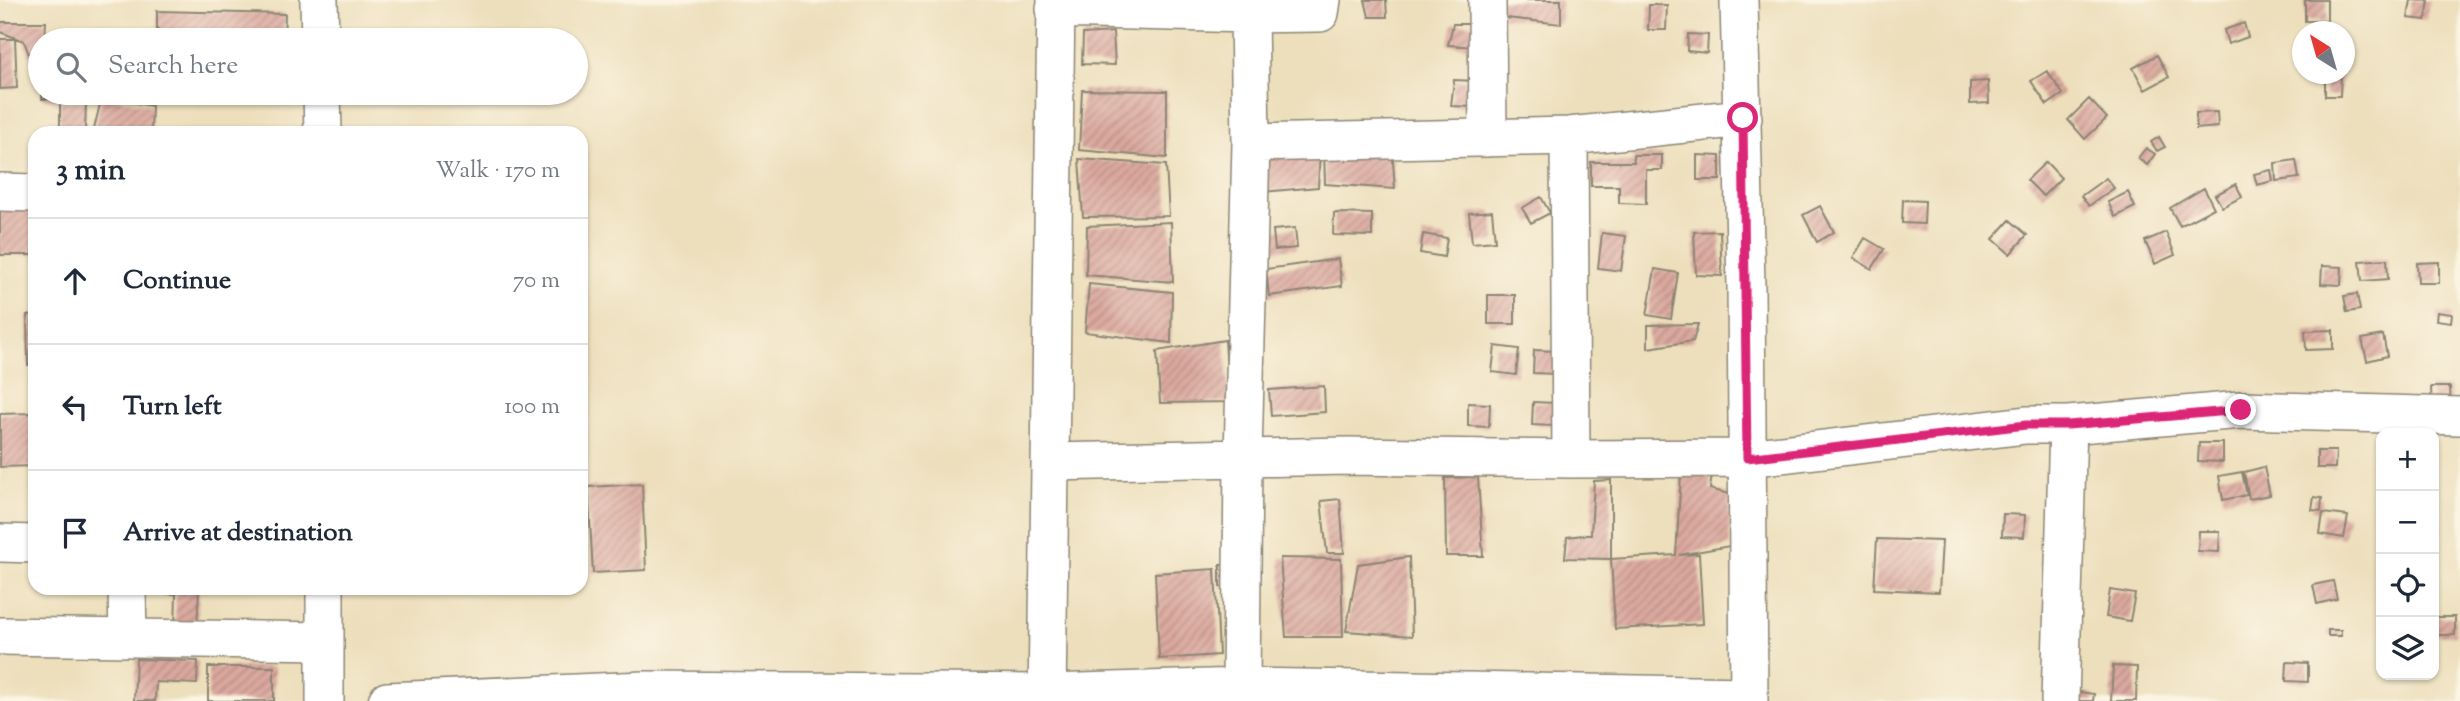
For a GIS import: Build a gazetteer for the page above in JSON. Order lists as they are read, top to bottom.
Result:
{
  "north": "top left",
  "page": {
    "search": "Search here",
    "heading": ["3 min", "Walk · 170 m"],
    "list": [
      ["Continue", "70 m"],
      ["Turn left", "100 m"],
      "Arrive at destination"
    ],
    "map_buttons": ["+", "−"]
  }
}
